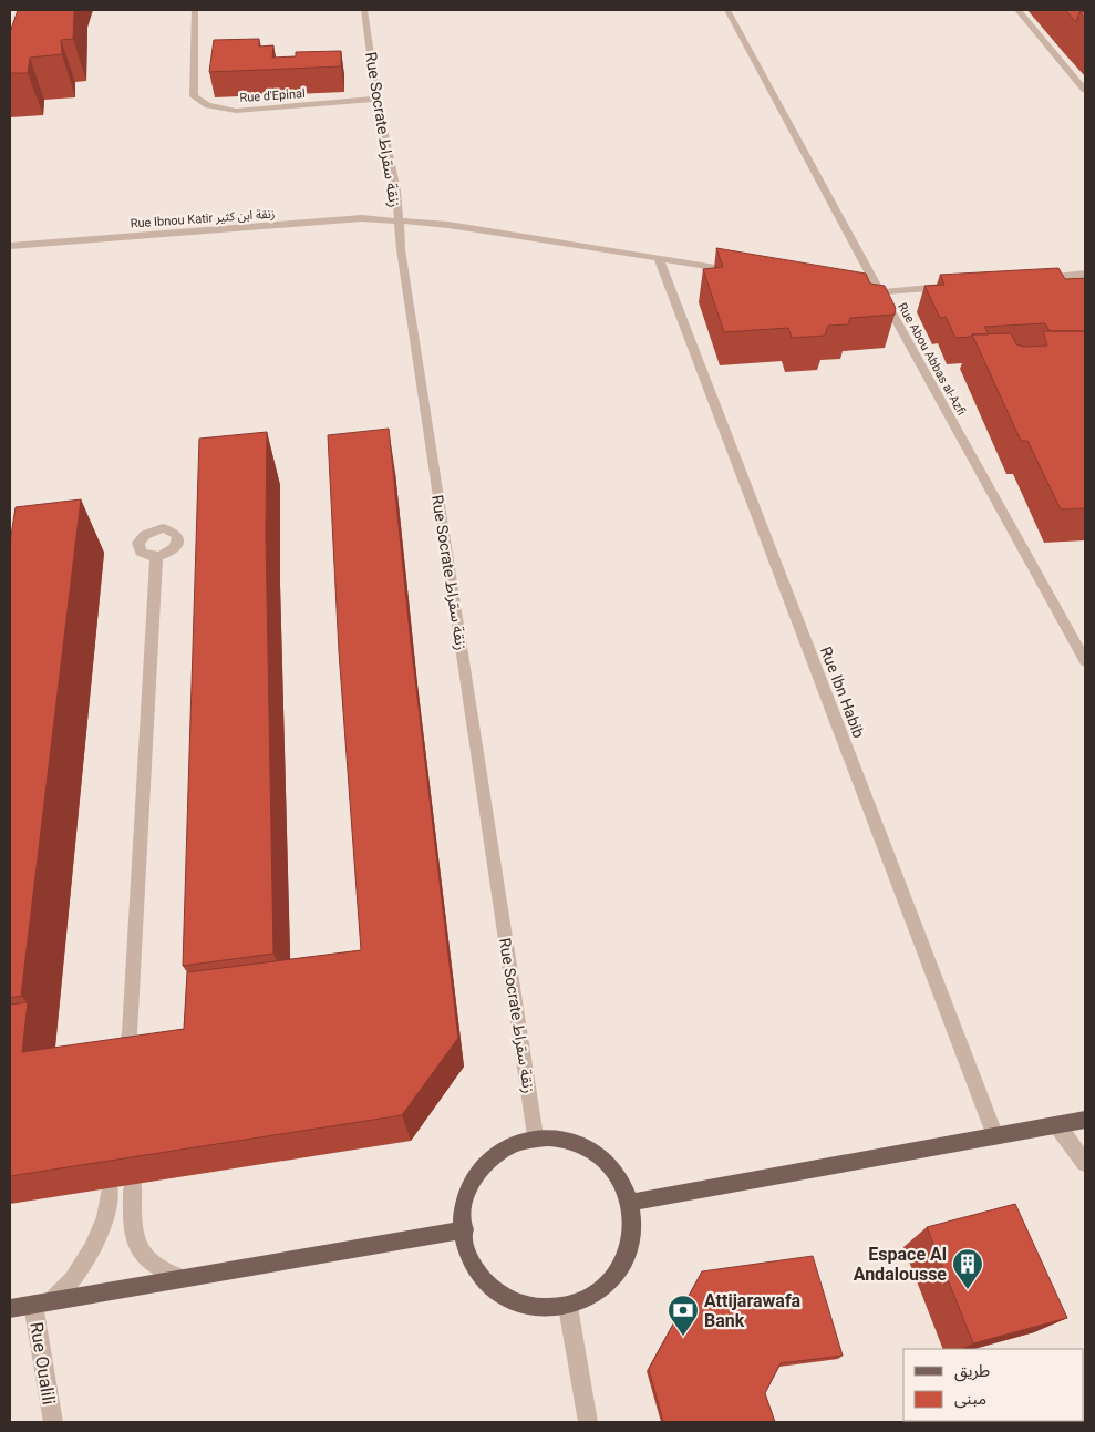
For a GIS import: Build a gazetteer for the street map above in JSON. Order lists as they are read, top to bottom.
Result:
{
  "streets": {
    "street": [
      "Rue d'Epinal",
      "Rue Socrate زنقة سقراط",
      "Rue Ibnou Katir زنقة ابن كثير",
      "Rue Abou Abbas al-Azfi",
      "Rue Ibn Habib",
      "Rue Oualili"
    ]
  },
  "crossings": [
    ["Rue d'Epinal", "Rue Socrate زنقة سقراط"],
    ["Rue Socrate زنقة سقراط", "Rue Ibnou Katir زنقة ابن كثير"],
    ["Rue Ibnou Katir زنقة ابن كثير", "Rue Ibn Habib"]
  ],
  "places": {
    "building": ["Espace Al Andalousse"],
    "bank": ["Attijarawafa Bank"]
  },
  "legend": ["طريق", "مبنى"]
}
